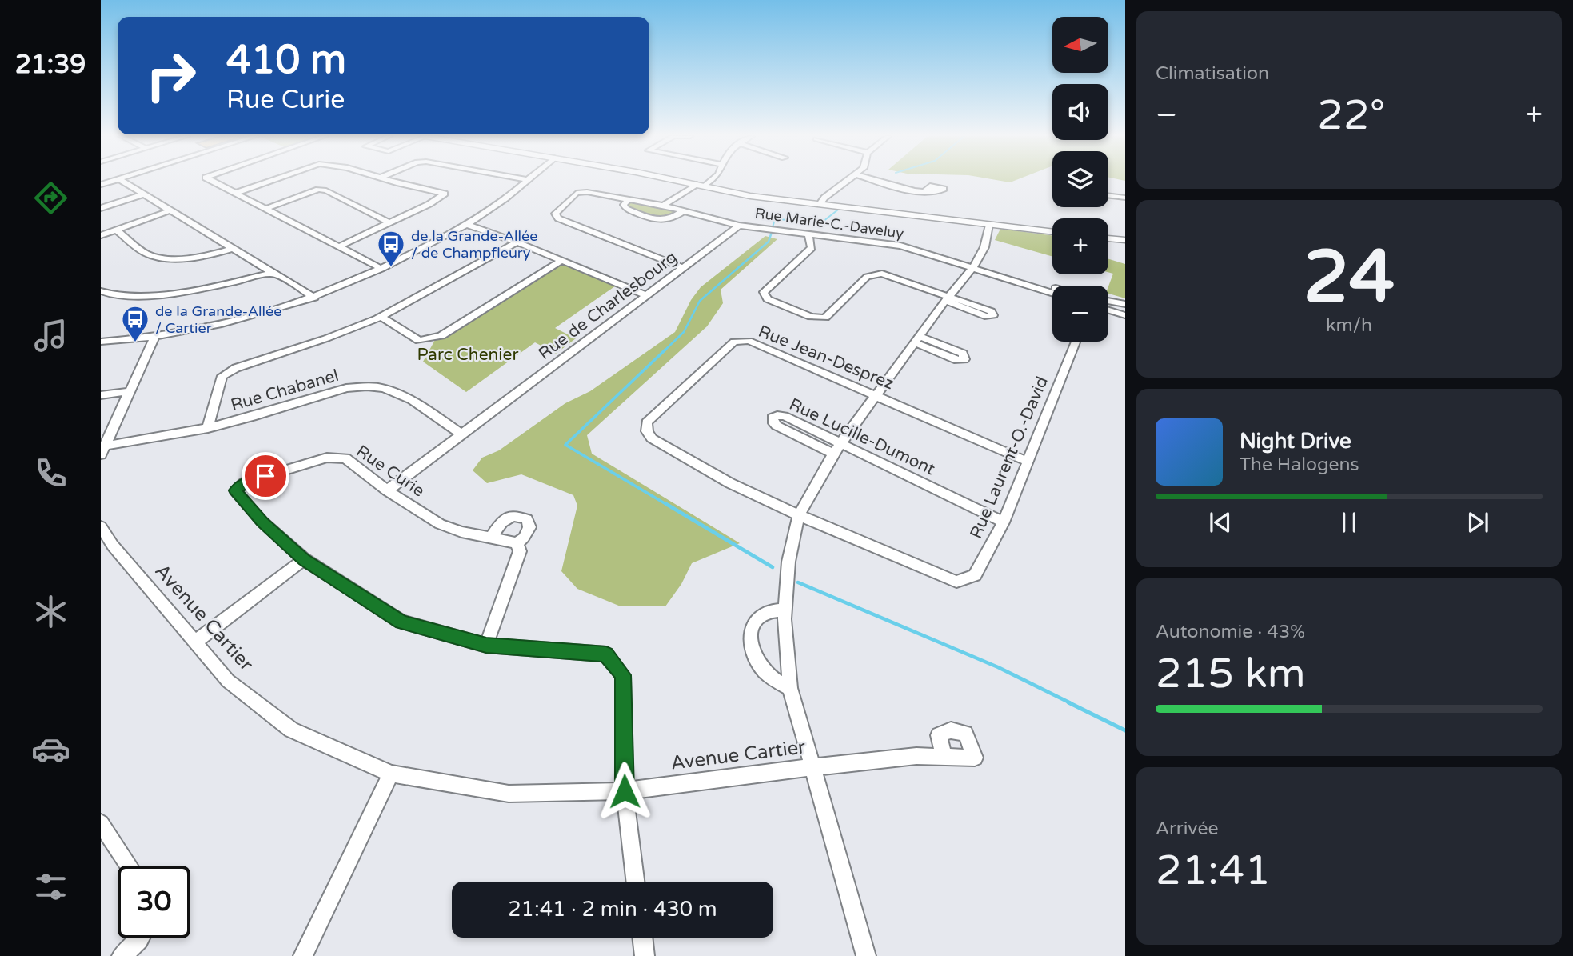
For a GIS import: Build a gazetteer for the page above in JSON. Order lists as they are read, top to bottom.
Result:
{
  "streets": {
    "street": [
      "Rue Marie-C.-Daveluy",
      "Rue de Charlesbourg",
      "Rue Jean-Desprez",
      "Rue Chabanel",
      "Rue Lucille-Dumont",
      "Rue Laurent-O.-David",
      "Rue Curie",
      "Avenue Cartier"
    ]
  },
  "crossings": [
    ["Rue Marie-C.-Daveluy", "Rue de Charlesbourg"],
    ["Rue de Charlesbourg", "Rue Chabanel"],
    ["Rue de Charlesbourg", "Rue Curie"],
    ["Rue Jean-Desprez", "Rue Laurent-O.-David"],
    ["Rue Lucille-Dumont", "Rue Laurent-O.-David"],
    ["Rue Curie", "Avenue Cartier"]
  ],
  "parks": ["Parc Chenier"],
  "places": {
    "bus stop": ["de la Grande-Allée / de Champfleury", "de la Grande-Allée / Cartier"]
  },
  "north": "left",
  "page": {
    "tabs": "21:39",
    "tile": [
      "Climatisation",
      ["24", "km/h"],
      ["Autonomie · 43%", "215 km"],
      ["Arrivée", "21:41"]
    ],
    "map_buttons": ["+", "−"],
    "turn": ["410 m", "Rue Curie"],
    "heat": ["−", "22°", "+"],
    "song": ["Night Drive", "The Halogens"],
    "limit": "30",
    "trip": "21:41 · 2 min · 430 m"
  }
}
